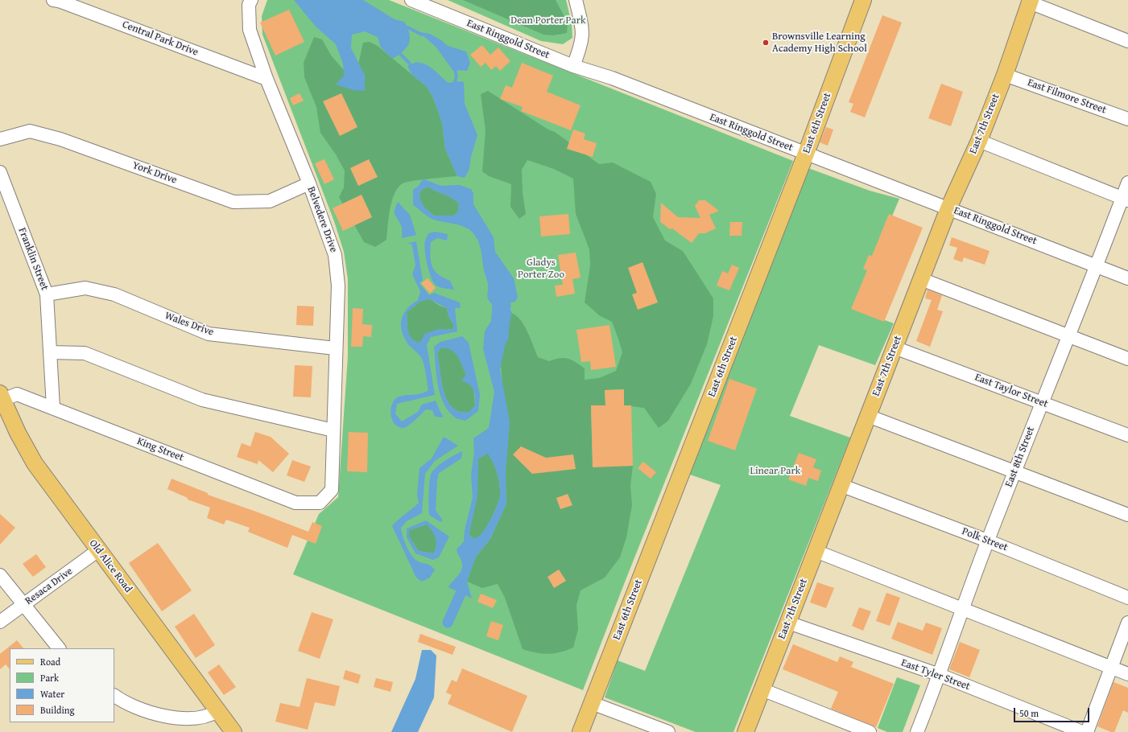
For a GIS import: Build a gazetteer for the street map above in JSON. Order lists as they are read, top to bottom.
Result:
{
  "streets": {
    "main road": ["East 6th Street", "East 7th Street", "Old Alice Road"],
    "street": [
      "Central Park Drive",
      "East Ringgold Street",
      "East Filmore Street",
      "York Drive",
      "Belvedere Drive",
      "Franklin Street",
      "Wales Drive",
      "East Taylor Street",
      "King Street",
      "East 8th Street",
      "Polk Street",
      "Resaca Drive",
      "East Tyler Street"
    ]
  },
  "crossings": [
    ["Central Park Drive", "Belvedere Drive"],
    ["East Ringgold Street", "East 6th Street"],
    ["East Ringgold Street", "East 7th Street"],
    ["East Ringgold Street", "East 8th Street"],
    ["East Filmore Street", "East 7th Street"],
    ["East 7th Street", "East Taylor Street"],
    ["East 7th Street", "Polk Street"],
    ["East 7th Street", "East Tyler Street"],
    ["York Drive", "Belvedere Drive"],
    ["Belvedere Drive", "Wales Drive"],
    ["Belvedere Drive", "King Street"],
    ["Franklin Street", "Wales Drive"],
    ["Franklin Street", "King Street"],
    ["East Taylor Street", "East 8th Street"],
    ["King Street", "Old Alice Road"],
    ["East 8th Street", "Polk Street"],
    ["East 8th Street", "East Tyler Street"],
    ["Old Alice Road", "Resaca Drive"]
  ],
  "parks": ["Dean Porter Park", "Gladys Porter Zoo", "Linear Park"],
  "places": ["Brownsville Learning Academy High School"],
  "legend": [
    "Road",
    "Park",
    "Water",
    "Building"
  ],
  "scale_bar": "50 m"
}
